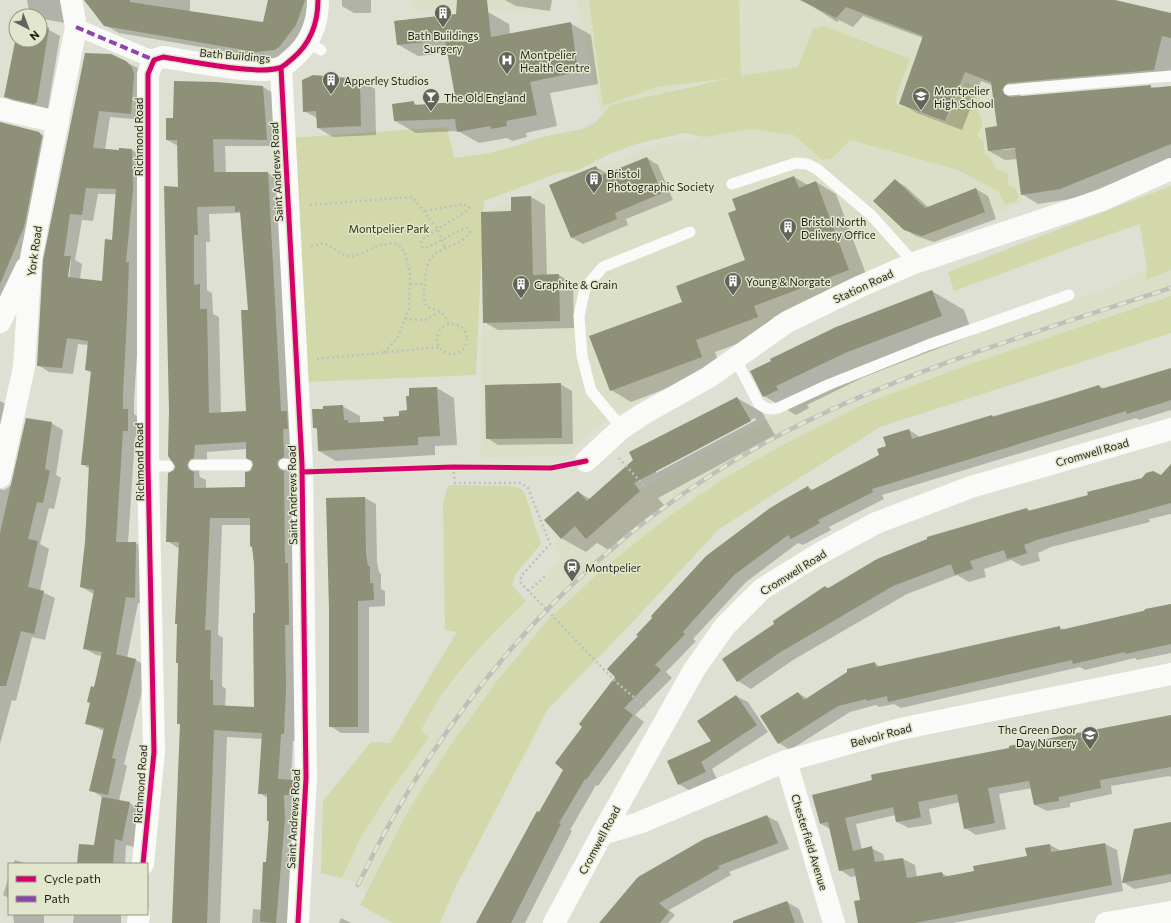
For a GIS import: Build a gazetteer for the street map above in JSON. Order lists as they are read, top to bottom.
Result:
{
  "streets": {
    "street": [
      "Bath Buildings",
      "Richmond Road",
      "Saint Andrews Road",
      "York Road",
      "Station Road",
      "Cromwell Road",
      "Belvoir Road",
      "Chesterfield Avenue"
    ]
  },
  "crossings": [
    ["Bath Buildings", "Richmond Road"],
    ["Bath Buildings", "Saint Andrews Road"],
    ["Bath Buildings", "York Road"],
    ["Cromwell Road", "Belvoir Road"],
    ["Belvoir Road", "Chesterfield Avenue"]
  ],
  "parks": ["Montpelier Park"],
  "places": {
    "building": [
      "Bath Buildings Surgery",
      "Apperley Studios",
      "Bristol Photographic Society",
      "Bristol North Delivery Office",
      "Young & Norgate",
      "Graphite & Grain"
    ],
    "hospital": ["Montpelier Health Centre"],
    "school or university": ["Montpelier High School", "The Green Door Day Nursery"],
    "bar": ["The Old England"],
    "station": ["Montpelier"]
  },
  "legend": ["Cycle path", "Path"],
  "north": "bottom right"
}
